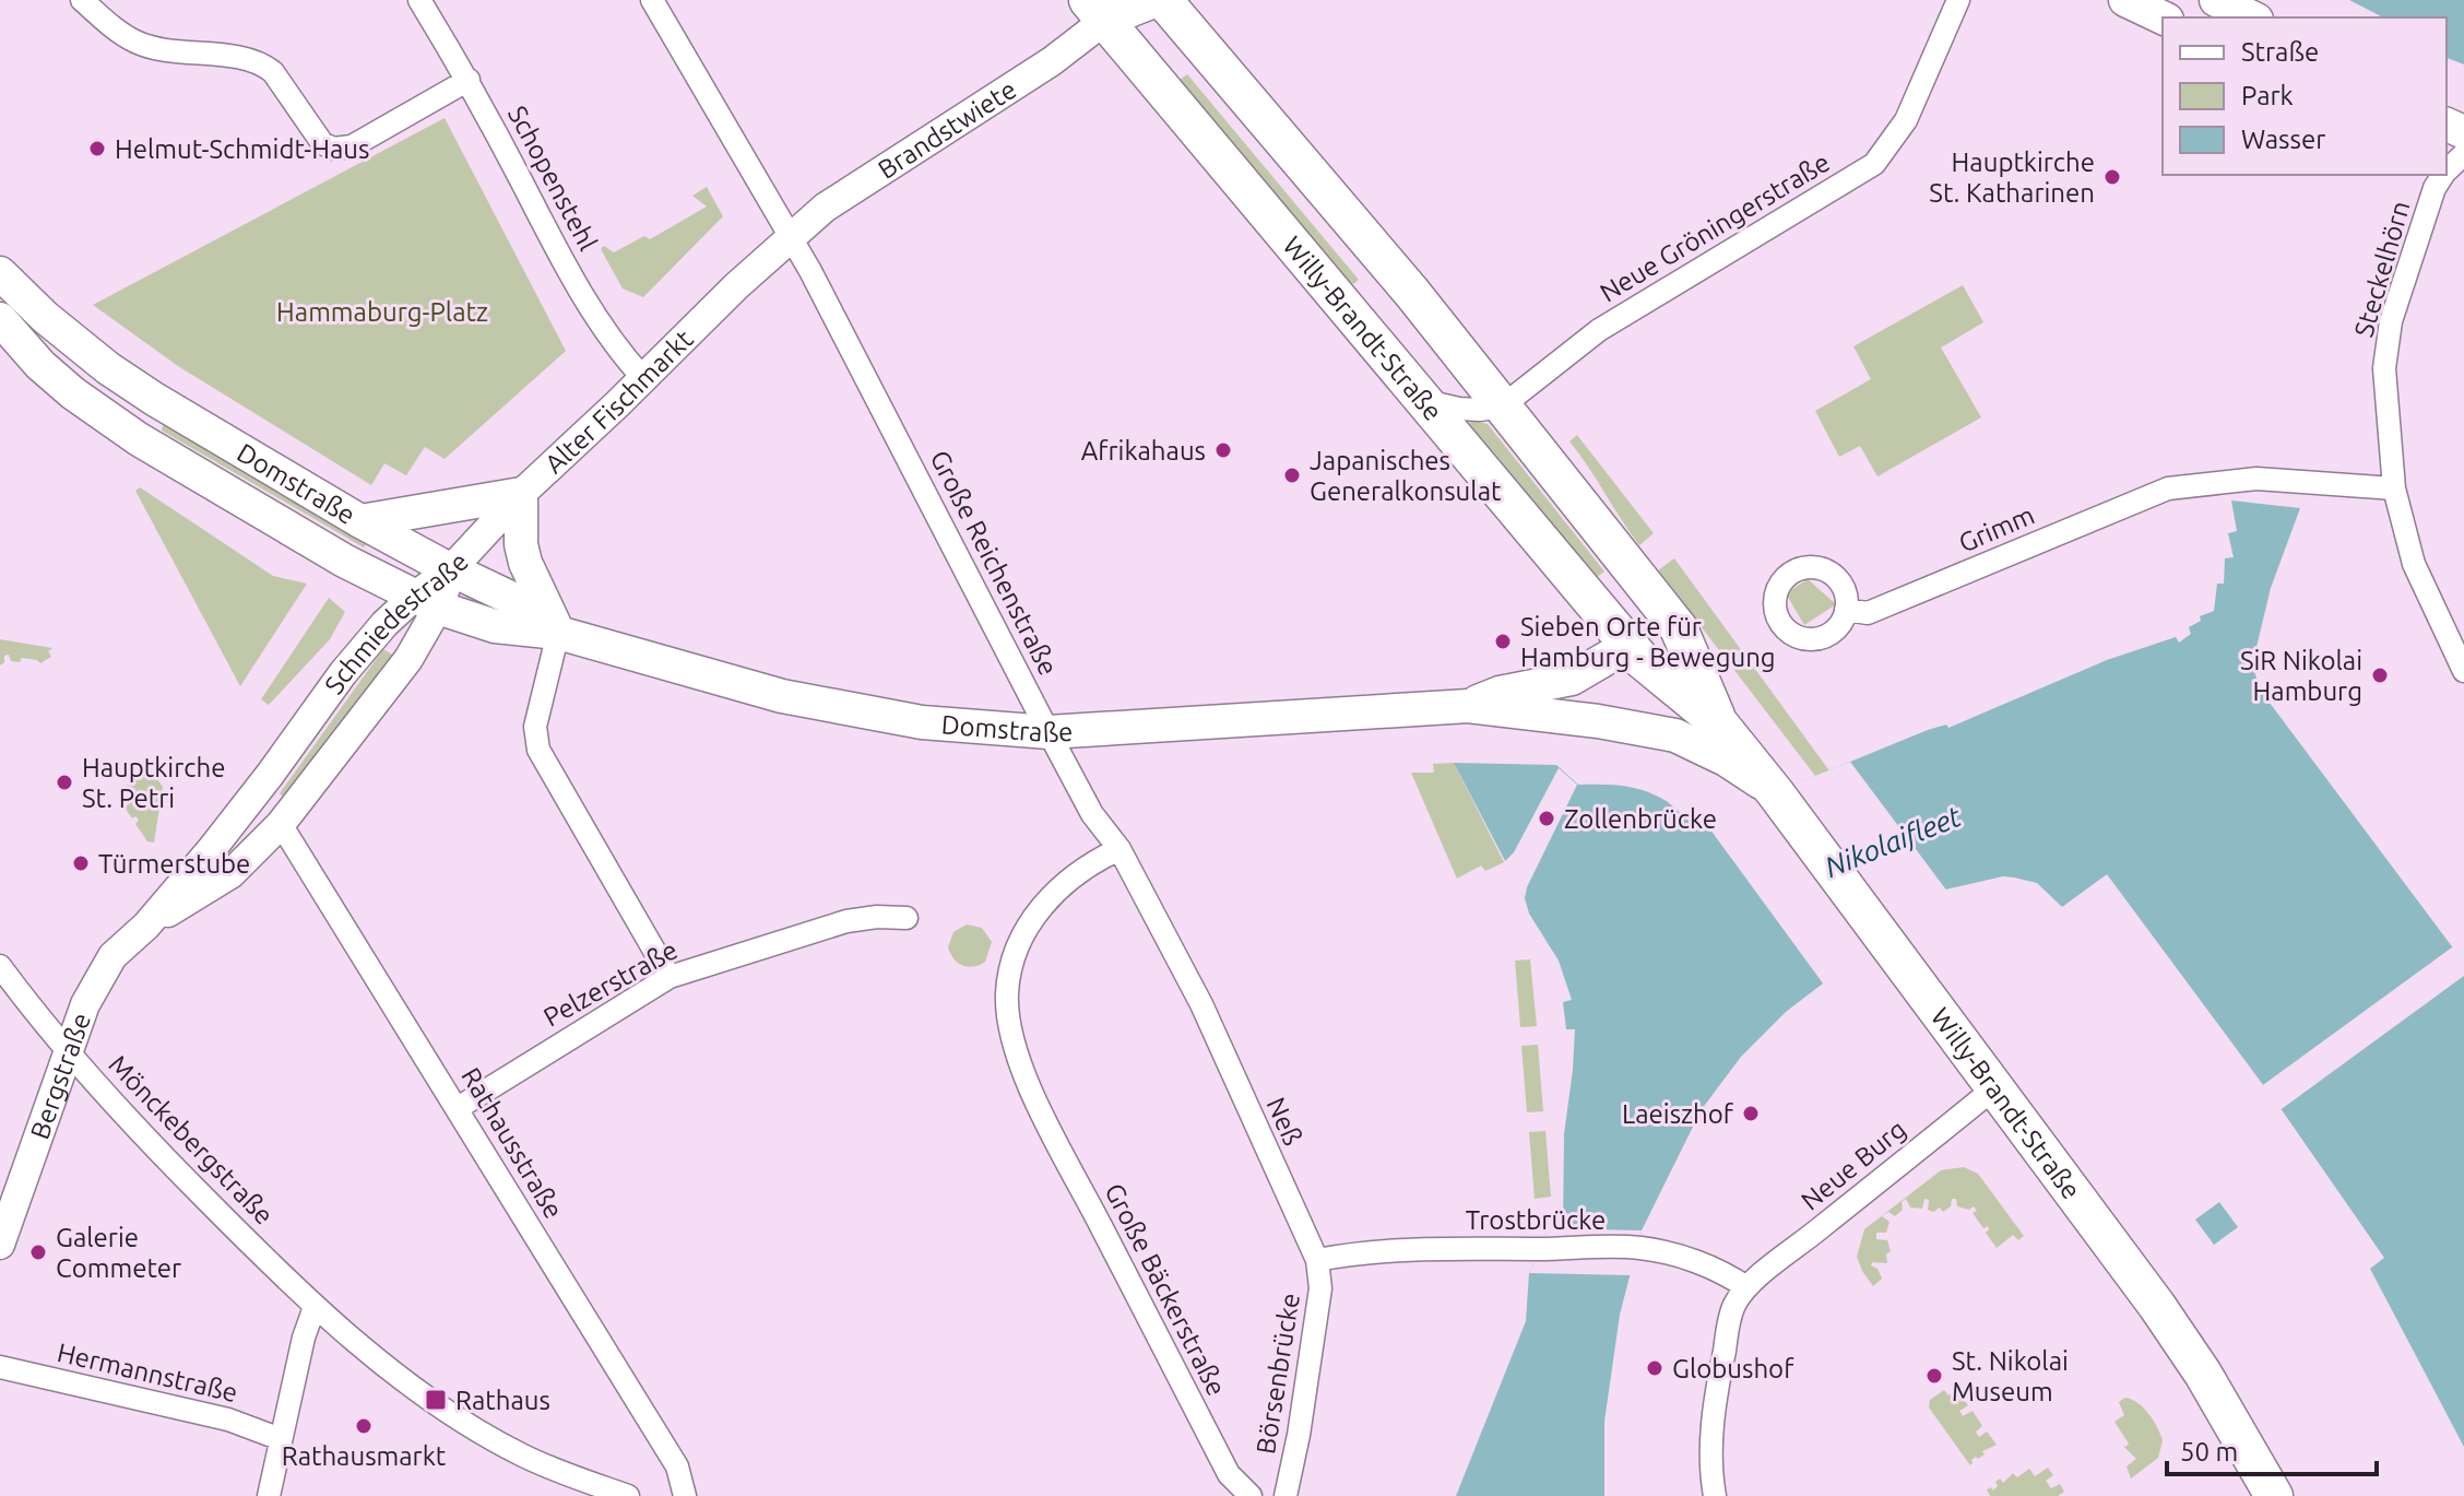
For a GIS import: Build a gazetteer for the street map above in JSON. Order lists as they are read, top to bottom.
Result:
{
  "streets": {
    "main road": ["Brandstwiete", "Willy-Brandt-Straße", "Domstraße"],
    "street": [
      "Schopenstehl",
      "Neue Gröningerstraße",
      "Steckelhörn",
      "Alter Fischmarkt",
      "Grimm",
      "Große Reichenstraße",
      "Schmiedestraße",
      "Pelzerstraße",
      "Bergstraße",
      "Neß",
      "Mönckebergstraße",
      "Rathausstraße",
      "Neue Burg",
      "Trostbrücke",
      "Große Bäckerstraße",
      "Hermannstraße",
      "Börsenbrücke"
    ]
  },
  "crossings": [
    ["Brandstwiete", "Willy-Brandt-Straße"],
    ["Brandstwiete", "Alter Fischmarkt"],
    ["Brandstwiete", "Große Reichenstraße"],
    ["Schopenstehl", "Alter Fischmarkt"],
    ["Neue Gröningerstraße", "Willy-Brandt-Straße"],
    ["Steckelhörn", "Grimm"],
    ["Willy-Brandt-Straße", "Domstraße"],
    ["Willy-Brandt-Straße", "Neue Burg"],
    ["Alter Fischmarkt", "Domstraße"],
    ["Alter Fischmarkt", "Große Reichenstraße"],
    ["Alter Fischmarkt", "Schmiedestraße"],
    ["Domstraße", "Große Reichenstraße"],
    ["Domstraße", "Schmiedestraße"],
    ["Große Reichenstraße", "Neß"],
    ["Große Reichenstraße", "Große Bäckerstraße"],
    ["Schmiedestraße", "Bergstraße"],
    ["Schmiedestraße", "Rathausstraße"],
    ["Pelzerstraße", "Rathausstraße"],
    ["Bergstraße", "Mönckebergstraße"],
    ["Bergstraße", "Rathausstraße"],
    ["Neß", "Trostbrücke"],
    ["Neß", "Börsenbrücke"],
    ["Neue Burg", "Trostbrücke"],
    ["Trostbrücke", "Börsenbrücke"]
  ],
  "water": ["Nikolaifleet"],
  "parks": ["Hammaburg-Platz"],
  "places": {
    "other": [
      "Helmut-Schmidt-Haus",
      "Hauptkirche St. Katharinen",
      "Afrikahaus",
      "Japanisches Generalkonsulat",
      "Sieben Orte für Hamburg - Bewegung",
      "SiR Nikolai Hamburg",
      "Hauptkirche St. Petri",
      "Zollenbrücke",
      "Türmerstube",
      "Laeiszhof",
      "Galerie Commeter",
      "Globushof",
      "St. Nikolai Museum",
      "Rathausmarkt"
    ],
    "transit": ["Rathaus"]
  },
  "legend": ["Straße", "Park", "Wasser"],
  "scale_bar": "50 m"
}
